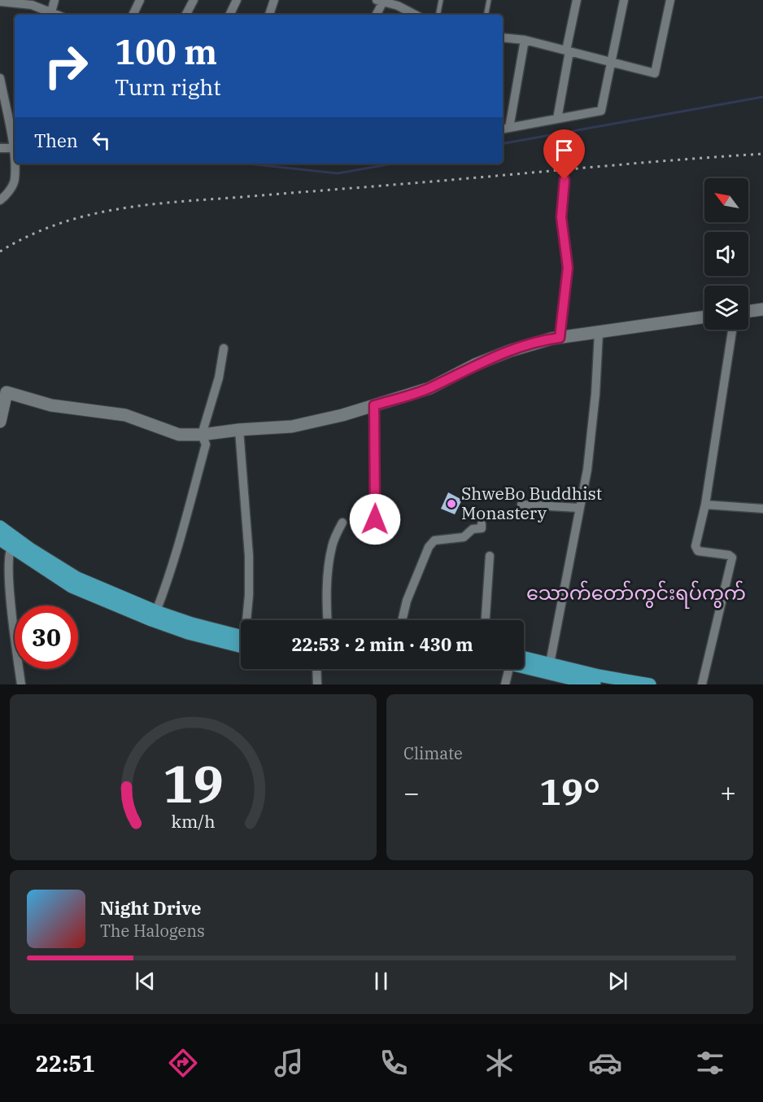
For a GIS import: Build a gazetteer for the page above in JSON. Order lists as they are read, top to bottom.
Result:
{
  "districts": ["သောက်တော်ကွင်းရပ်ကွက်"],
  "places": ["ShweBo Buddhist Monastery"],
  "north": "top left",
  "page": {
    "turn": ["100 m", "Turn right"],
    "then": "Then",
    "limit": "30",
    "trip": "22:53 · 2 min · 430 m",
    "tile": "Climate",
    "heat": ["−", "19°", "+"],
    "song": ["Night Drive", "The Halogens"],
    "tabs": "22:51",
    "gauge": ["19", "km/h"]
  }
}
